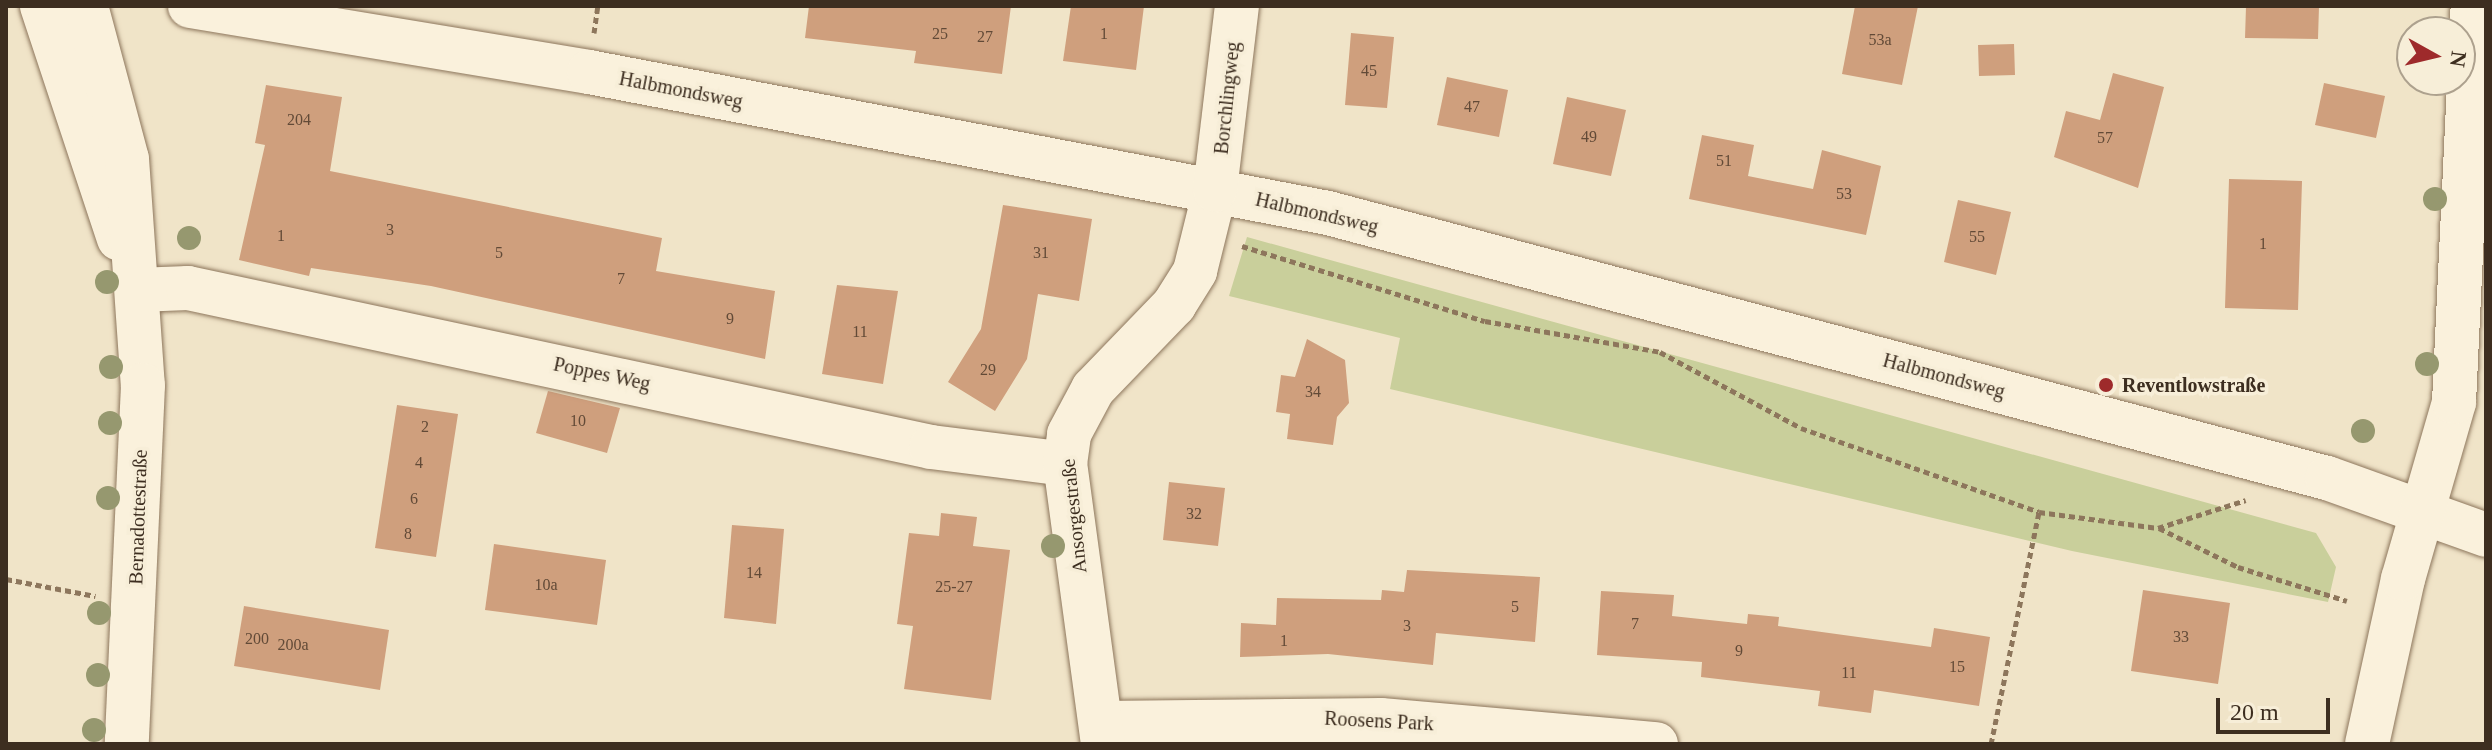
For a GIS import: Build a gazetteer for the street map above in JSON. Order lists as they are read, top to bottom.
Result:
{
  "streets": {
    "street": [
      "Halbmondsweg",
      "Borchlingweg",
      "Poppes Weg",
      "Ansorgestraße",
      "Bernadottestraße",
      "Roosens Park"
    ]
  },
  "crossings": [
    ["Halbmondsweg", "Borchlingweg"],
    ["Halbmondsweg", "Ansorgestraße"],
    ["Borchlingweg", "Ansorgestraße"],
    ["Poppes Weg", "Ansorgestraße"],
    ["Poppes Weg", "Bernadottestraße"],
    ["Ansorgestraße", "Roosens Park"]
  ],
  "places": ["Reventlowstraße"],
  "house_numbers": [
    "25",
    "1",
    "27",
    "53a",
    "45",
    "47",
    "204",
    "49",
    "57",
    "51",
    "53",
    "3",
    "1",
    "55",
    "1",
    "5",
    "31",
    "7",
    "9",
    "11",
    "29",
    "34",
    "10",
    "2",
    "4",
    "6",
    "32",
    "8",
    "14",
    "10a",
    "25-27",
    "5",
    "7",
    "3",
    "33",
    "200",
    "1",
    "200a",
    "9",
    "15",
    "11"
  ],
  "scale_bar": "20 m",
  "north": "right"
}
